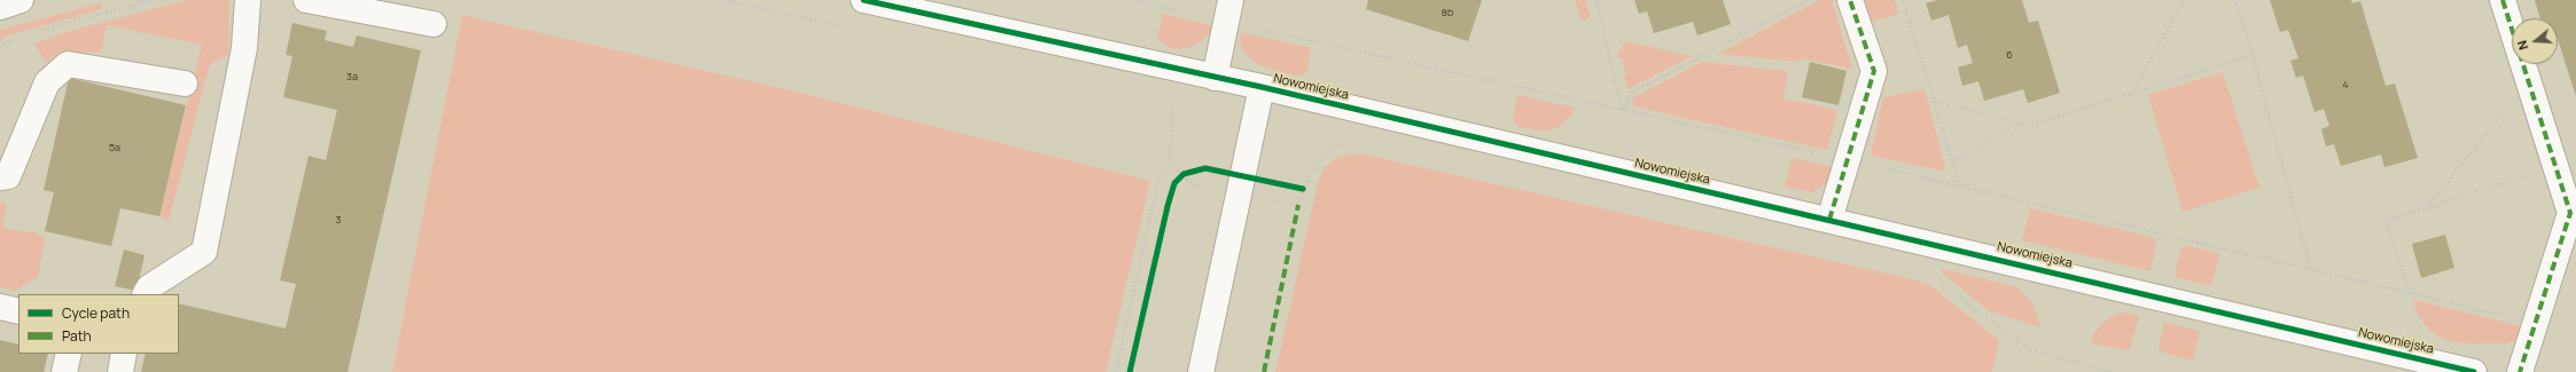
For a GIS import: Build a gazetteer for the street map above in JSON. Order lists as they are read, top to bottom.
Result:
{
  "streets": {
    "street": ["Nowomiejska"]
  },
  "house_numbers": [
    "8b",
    "6",
    "3a",
    "4",
    "5a",
    "3"
  ],
  "legend": ["Cycle path", "Path"],
  "north": "left"
}
